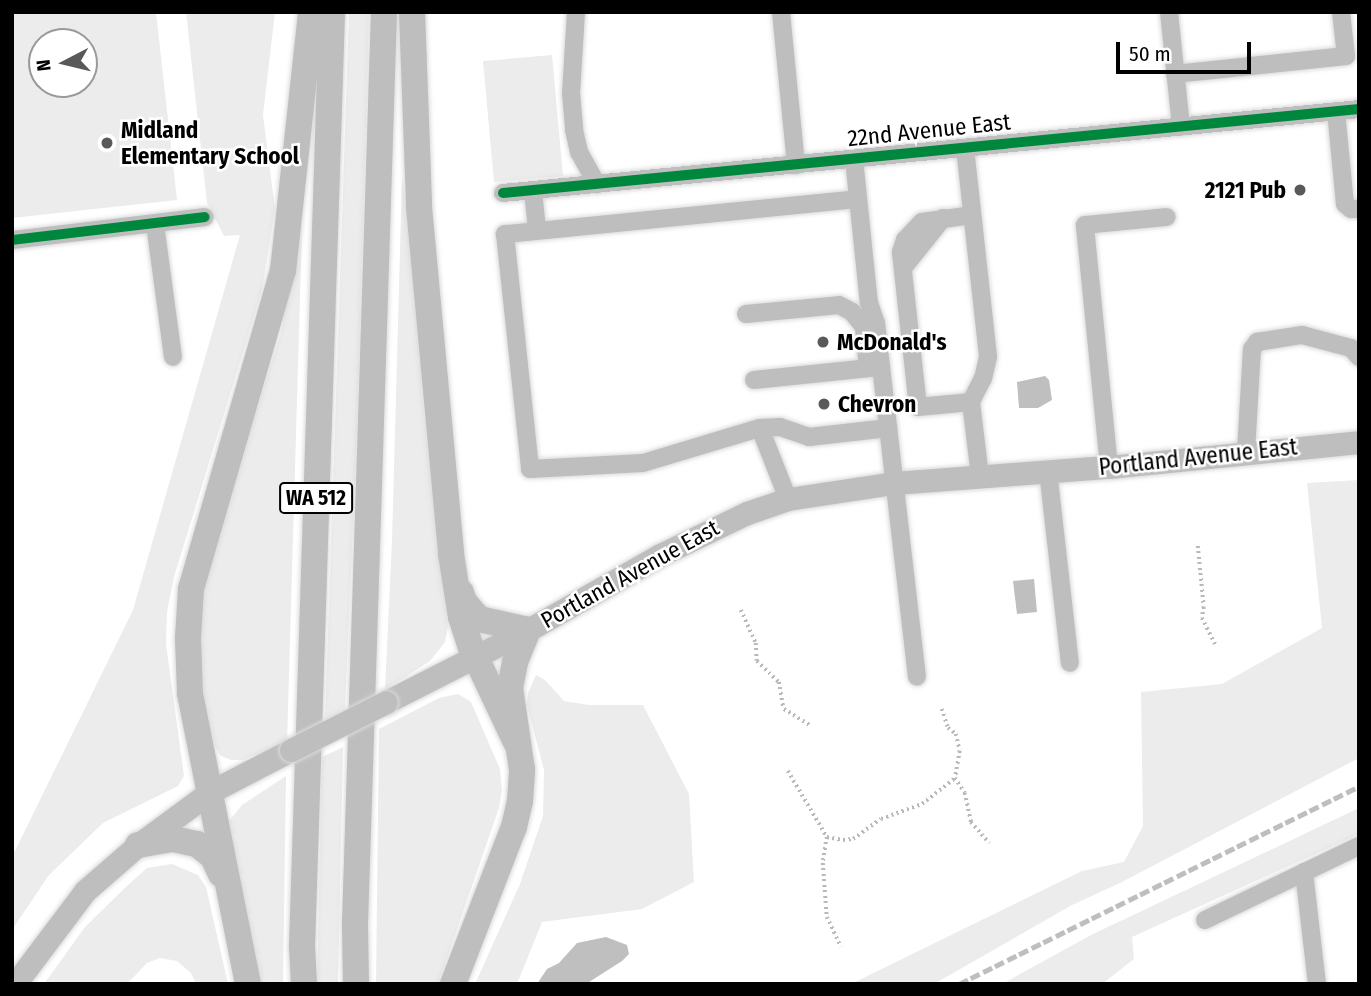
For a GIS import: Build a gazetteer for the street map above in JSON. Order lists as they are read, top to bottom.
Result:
{
  "streets": {
    "highway": ["WA 512"],
    "main road": ["Portland Avenue East"],
    "street": ["22nd Avenue East"]
  },
  "places": [
    "Midland Elementary School",
    "2121 Pub",
    "McDonald's",
    "Chevron"
  ],
  "scale_bar": "50 m",
  "north": "left"
}
